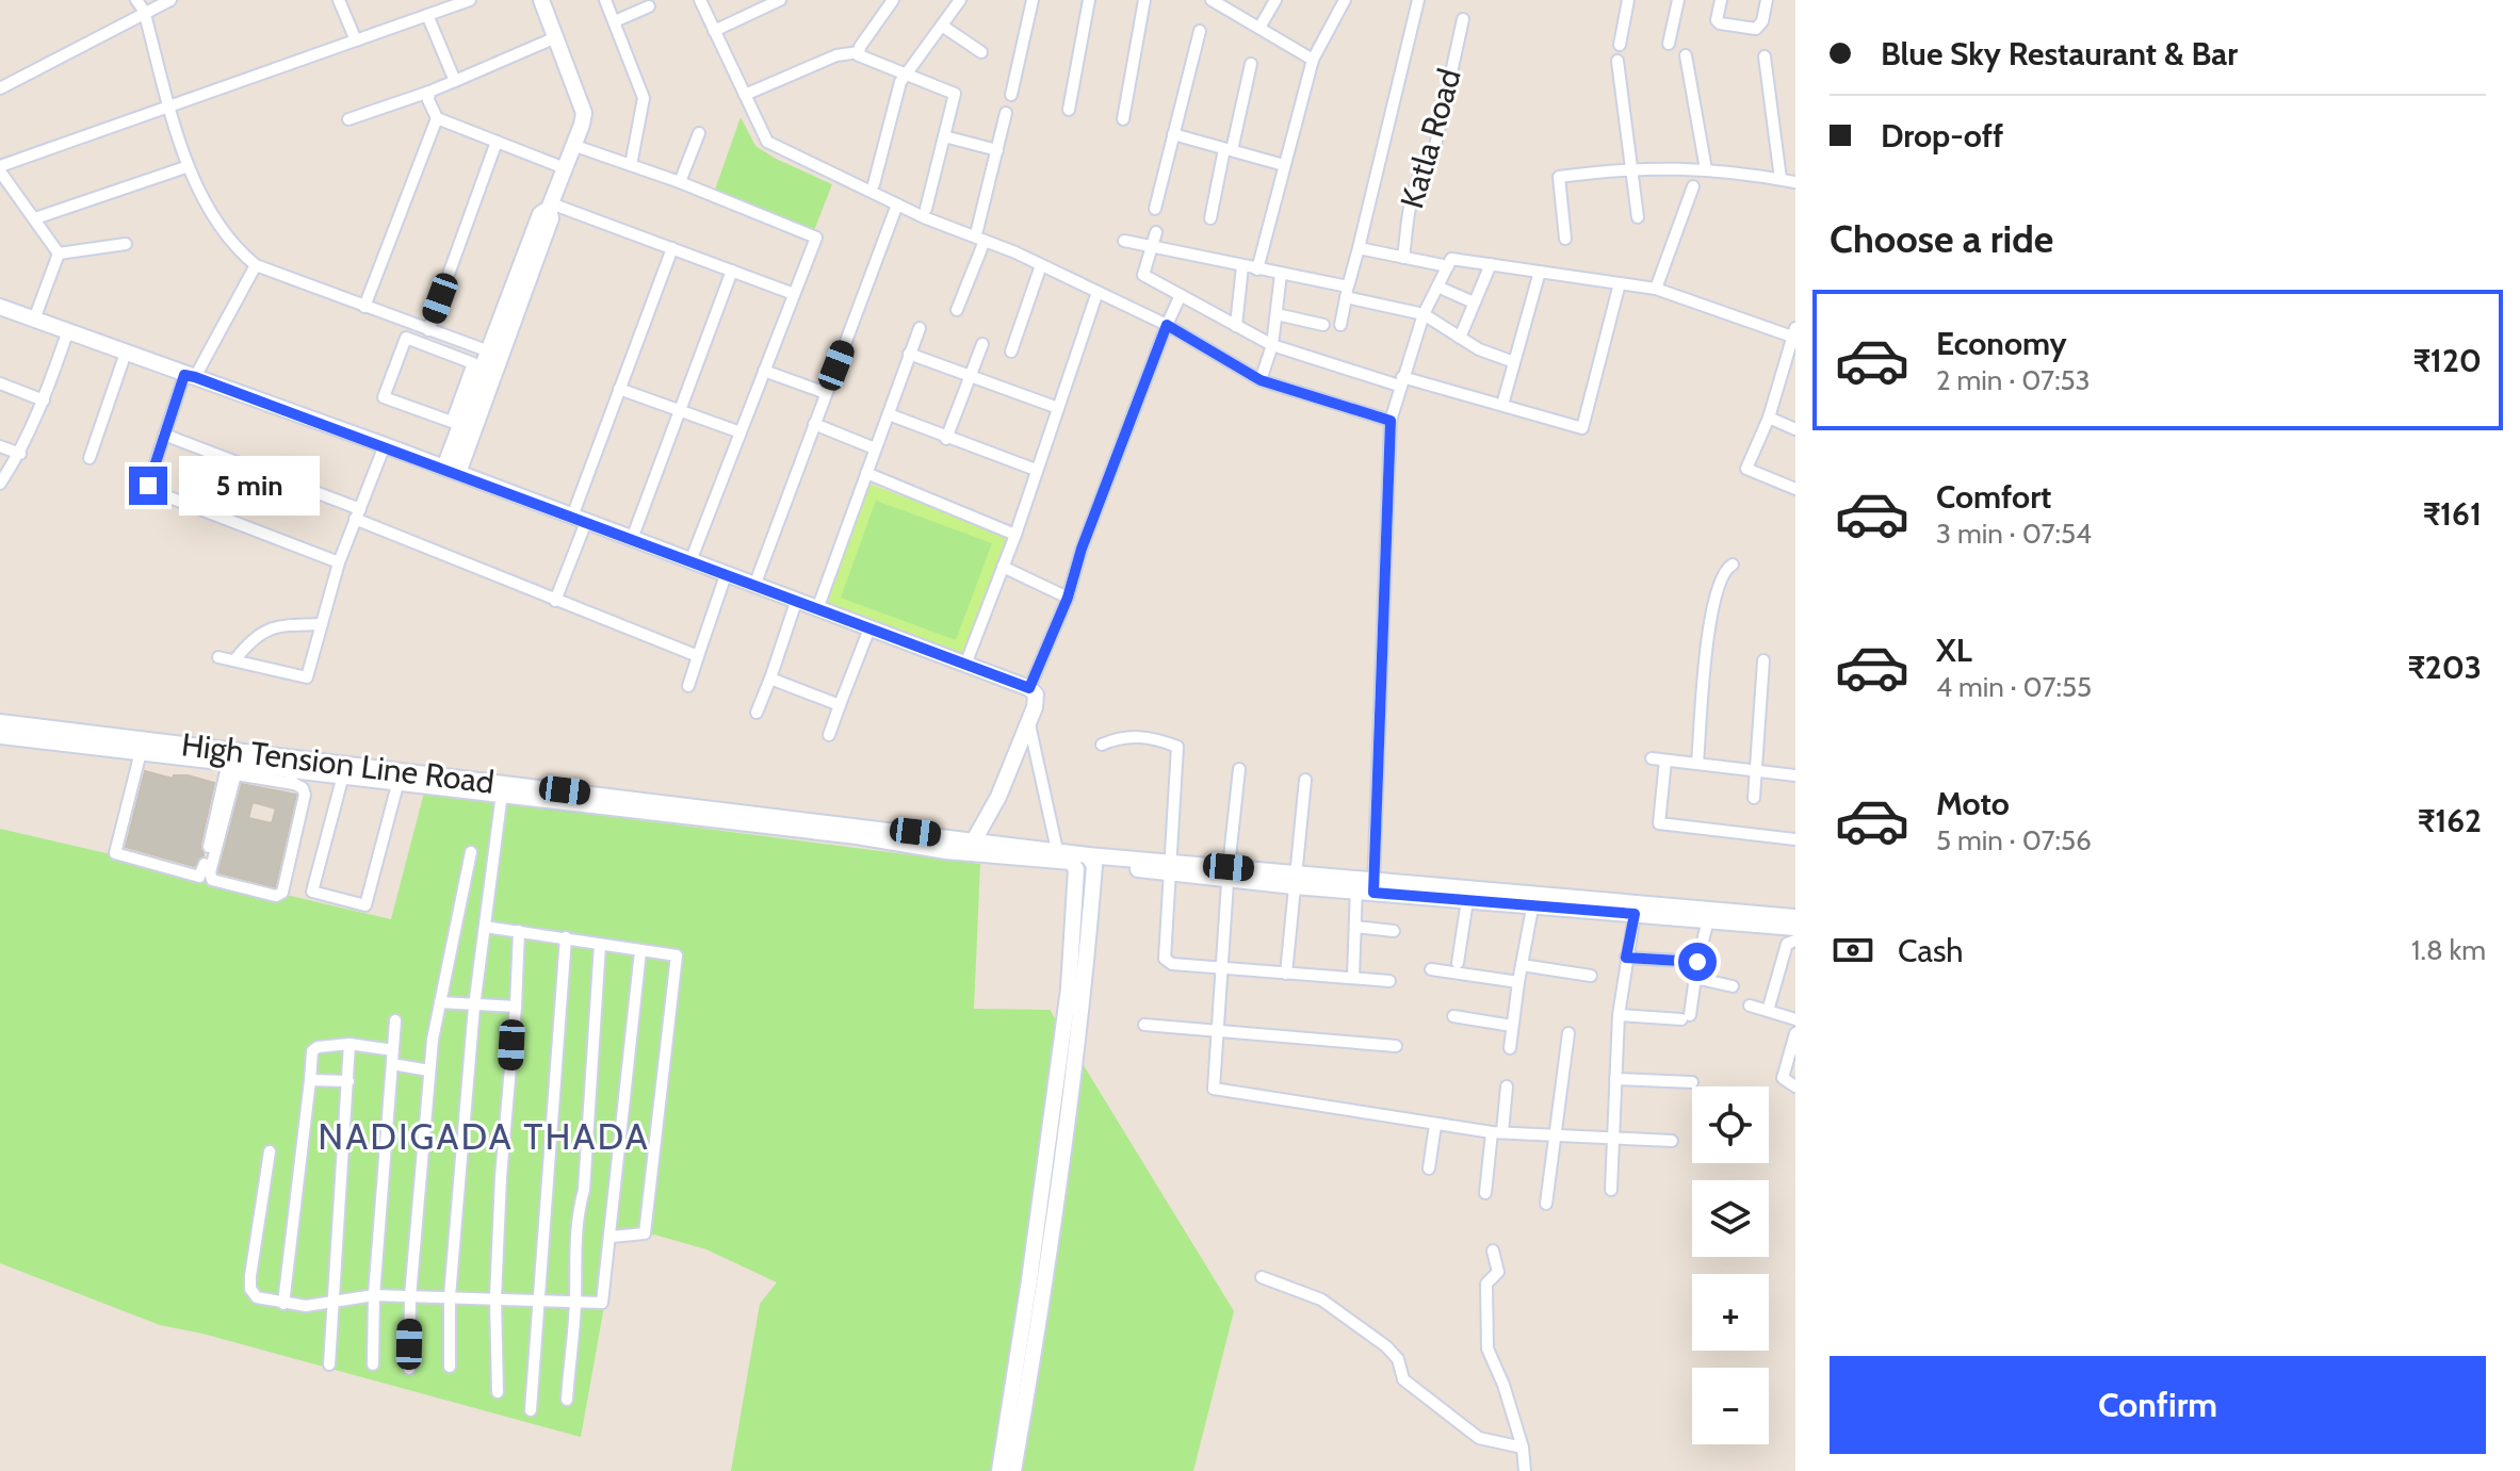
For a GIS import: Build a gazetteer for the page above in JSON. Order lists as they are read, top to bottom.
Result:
{
  "streets": {
    "main road": ["High Tension Line Road"],
    "street": ["Katla Road"]
  },
  "districts": ["NADIGADA THADA"],
  "page": {
    "banner": ["Blue Sky Restaurant & Bar", "Drop-off"],
    "heading": "Choose a ride",
    "list": [
      {
        "name": "Economy",
        "note": "2 min · 07:53",
        "value": "₹120"
      },
      {
        "name": "Comfort",
        "note": "3 min · 07:54",
        "value": "₹161"
      },
      {
        "name": "XL",
        "note": "4 min · 07:55",
        "value": "₹203"
      },
      {
        "name": "Moto",
        "note": "5 min · 07:56",
        "value": "₹162"
      }
    ],
    "bubble": "5 min",
    "pay": ["Cash", "1.8 km"],
    "map_buttons": ["+", "−"],
    "buttons": "Confirm"
  }
}
